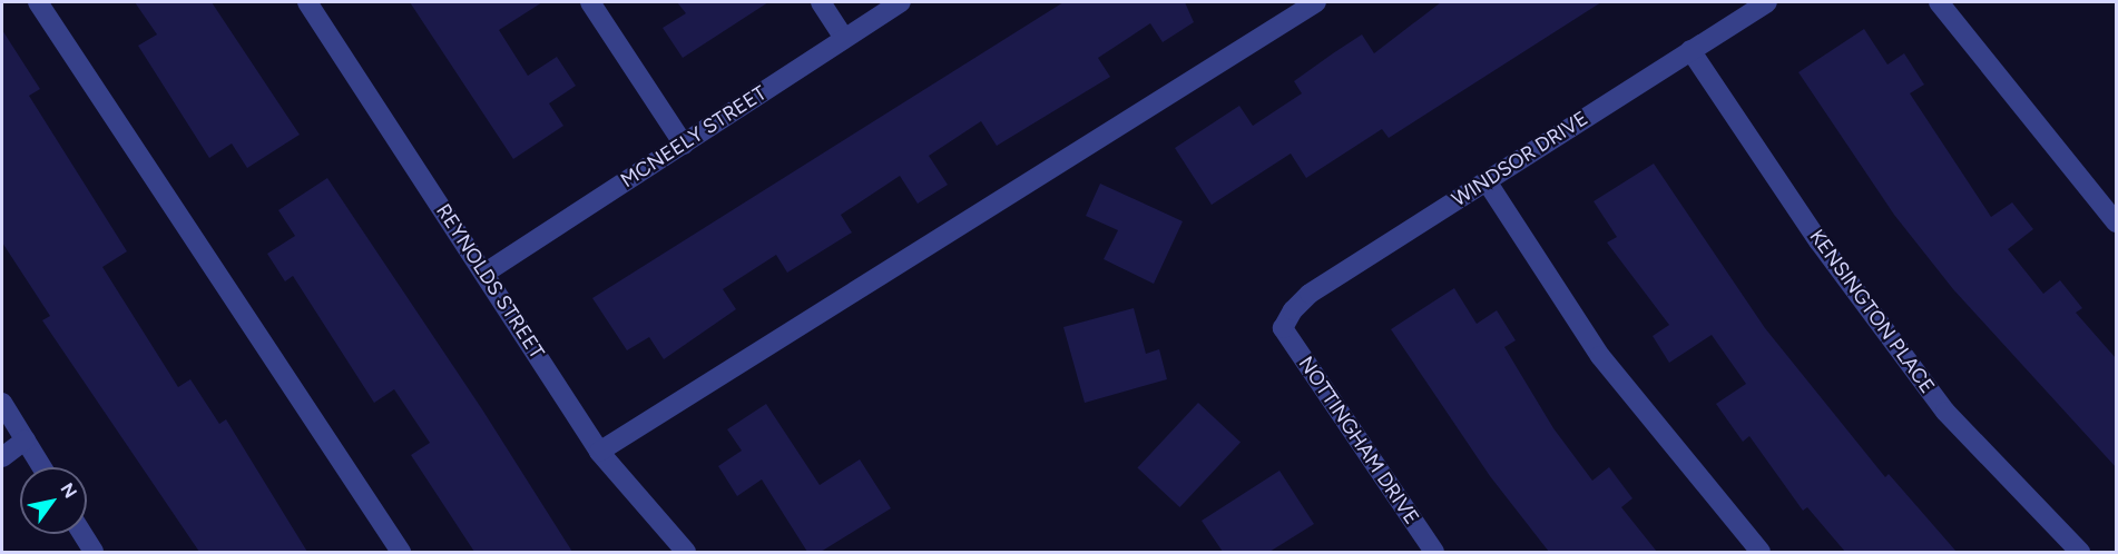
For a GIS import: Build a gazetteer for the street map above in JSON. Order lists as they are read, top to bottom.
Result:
{
  "streets": {
    "street": [
      "MCNEELY STREET",
      "WINDSOR DRIVE",
      "REYNOLDS STREET",
      "KENSINGTON PLACE",
      "NOTTINGHAM DRIVE"
    ]
  },
  "crossings": [
    ["MCNEELY STREET", "REYNOLDS STREET"],
    ["WINDSOR DRIVE", "KENSINGTON PLACE"],
    ["WINDSOR DRIVE", "NOTTINGHAM DRIVE"]
  ],
  "north": "top right"
}
